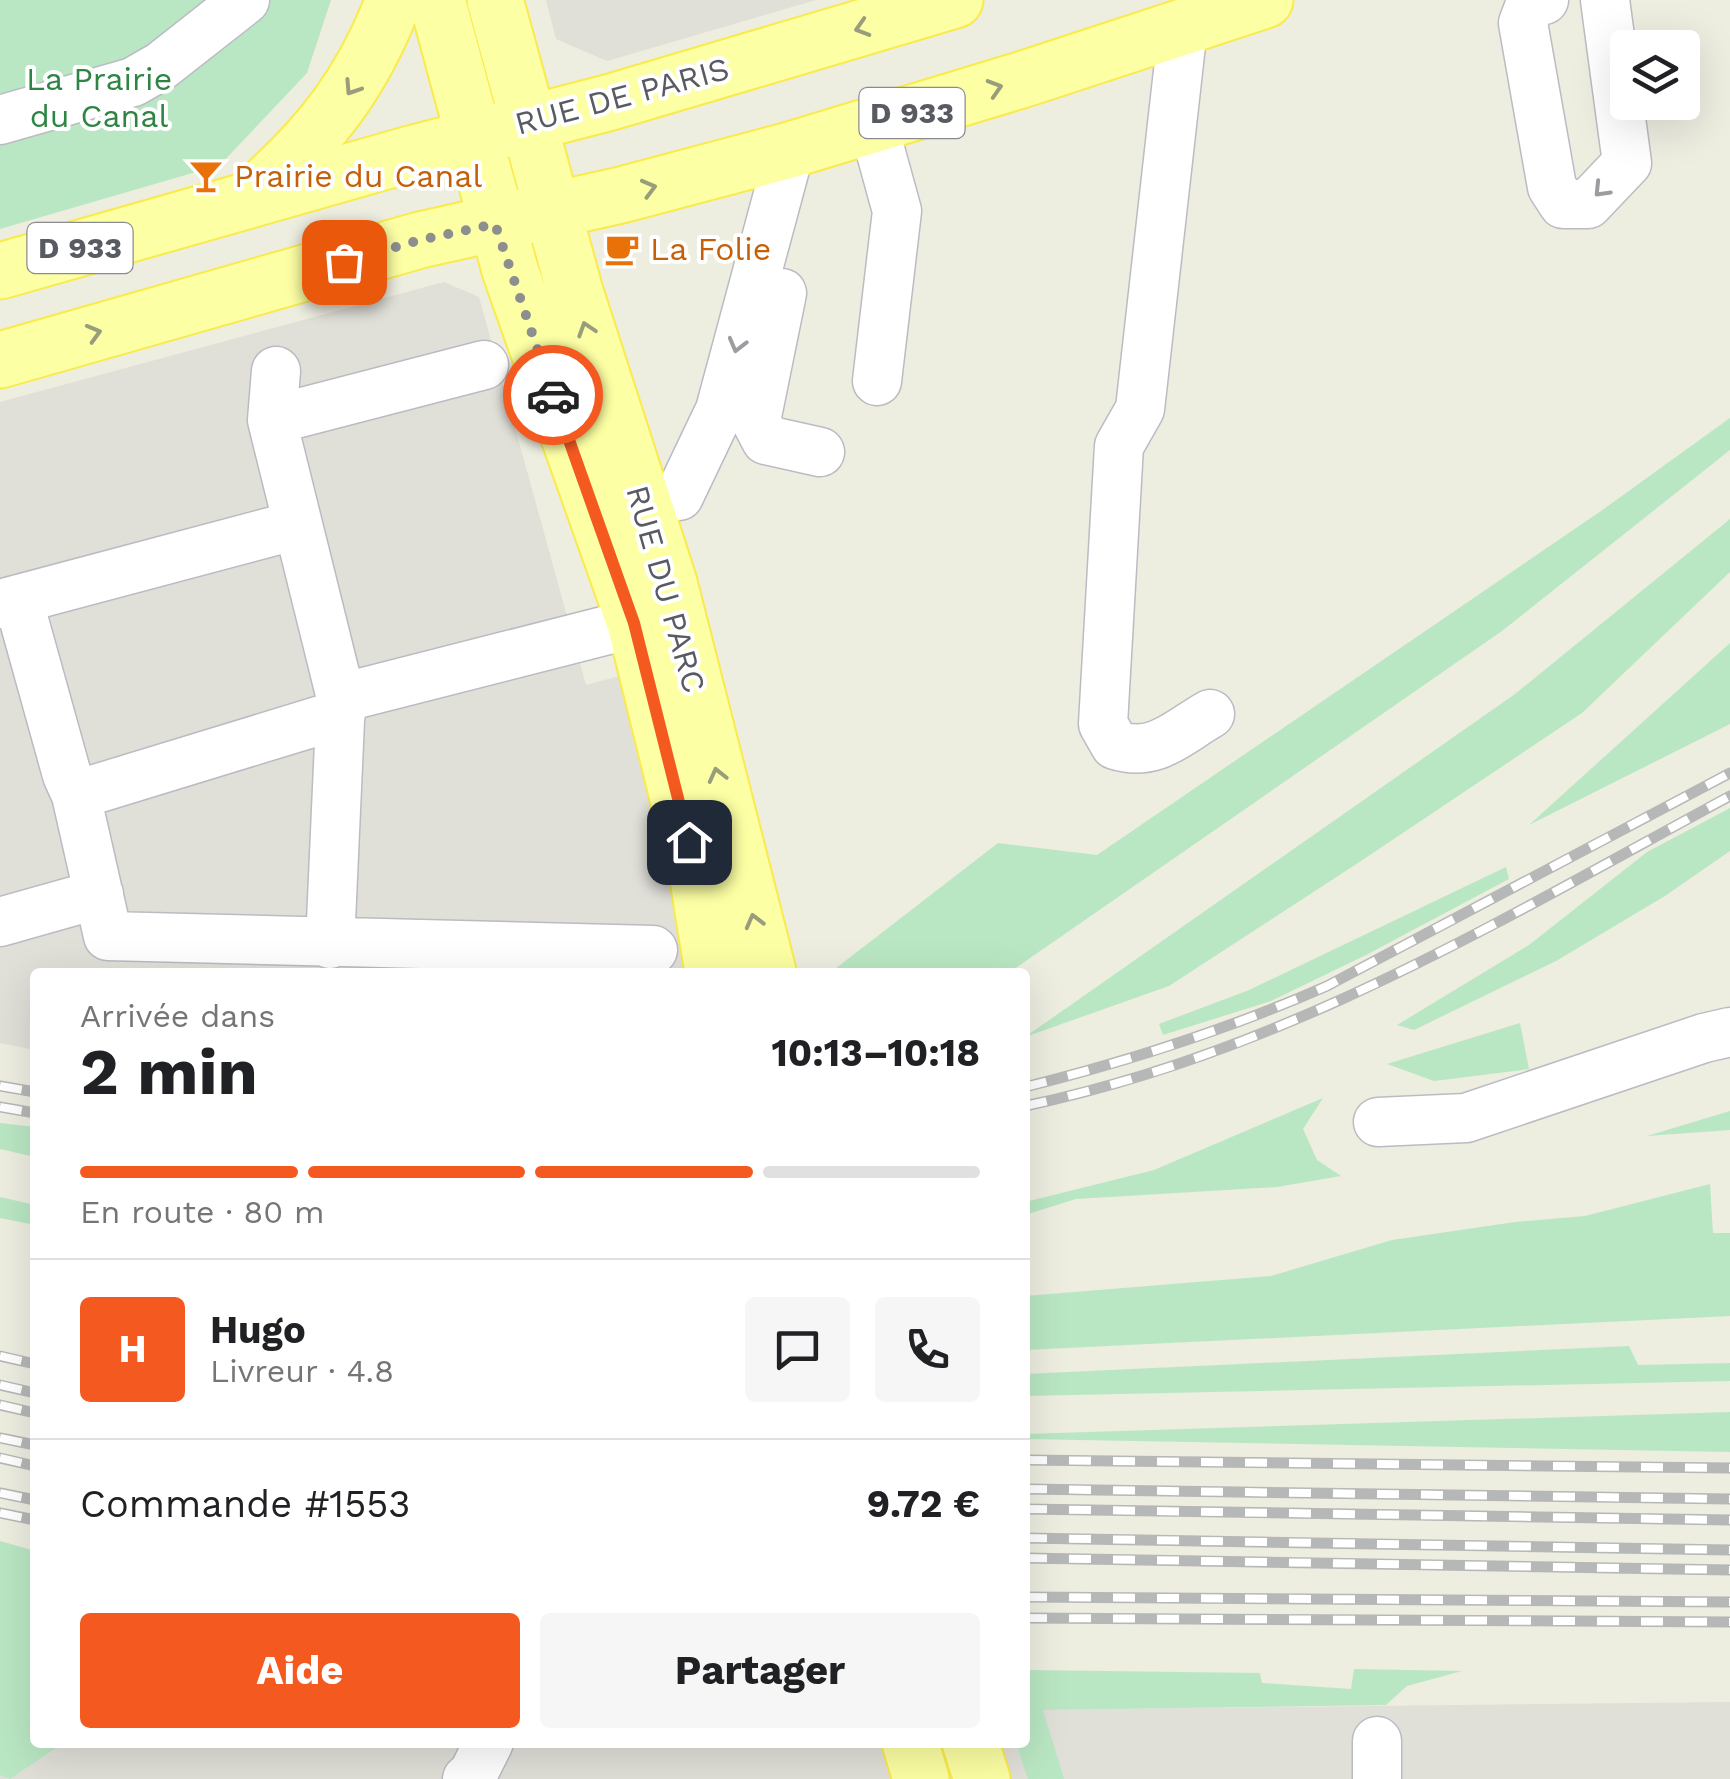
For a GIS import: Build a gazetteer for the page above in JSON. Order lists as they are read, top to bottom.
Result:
{
  "streets": {
    "main road": ["RUE DE PARIS", "D 933", "RUE DU PARC"]
  },
  "crossings": [
    ["RUE DE PARIS", "RUE DU PARC"],
    ["D 933", "RUE DU PARC"]
  ],
  "parks": ["La Prairie du Canal"],
  "places": {
    "bar": ["Prairie du Canal"],
    "cafe": ["La Folie"]
  },
  "page": {
    "heading": ["2 min", "Arrivée dans", "10:13–10:18"],
    "panel": [
      "Hugo",
      "Livreur · 4.8",
      "Commande #1553",
      "9.72 €"
    ],
    "bar": "En route · 80 m",
    "round": "H",
    "buttons": ["Aide", "Partager"]
  }
}
